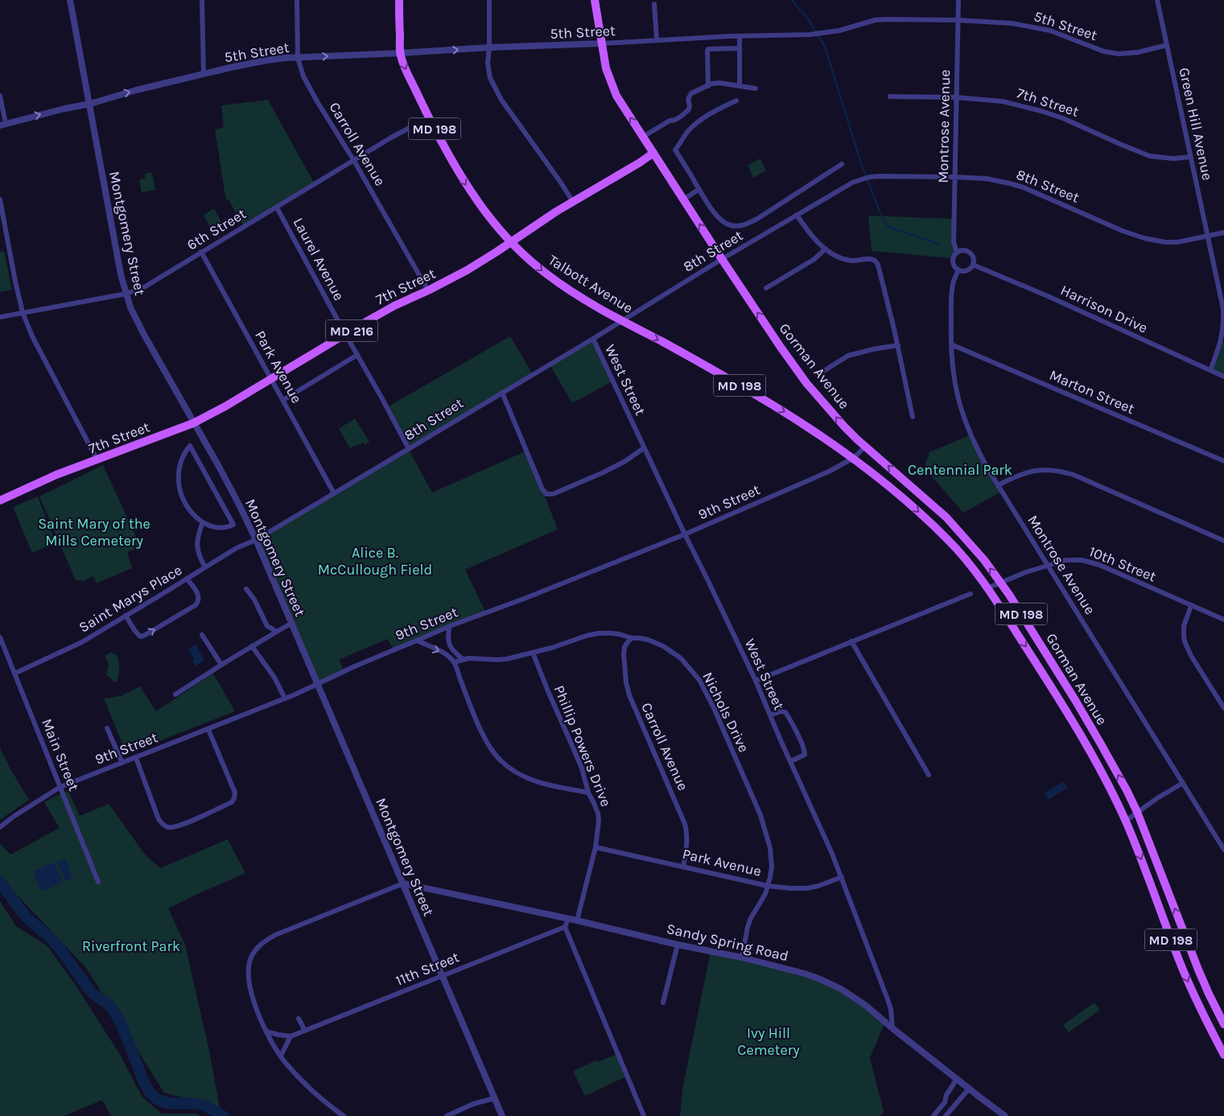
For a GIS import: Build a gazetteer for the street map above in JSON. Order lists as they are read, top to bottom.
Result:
{
  "streets": {
    "main road": [
      "7th Street",
      "MD 198",
      "Talbott Avenue",
      "MD 216",
      "Gorman Avenue"
    ],
    "street": [
      "5th Street",
      "Green Hill Avenue",
      "Montrose Avenue",
      "Carroll Avenue",
      "8th Street",
      "6th Street",
      "Montgomery Street",
      "Laurel Avenue",
      "Harrison Drive",
      "Park Avenue",
      "West Street",
      "Marton Street",
      "9th Street",
      "10th Street",
      "Saint Marys Place",
      "Nichols Drive",
      "Phillip Powers Drive",
      "Main Street",
      "Sandy Spring Road",
      "11th Street"
    ]
  },
  "crossings": [
    ["5th Street", "Green Hill Avenue"],
    ["5th Street", "Montrose Avenue"],
    ["5th Street", "Carroll Avenue"],
    ["5th Street", "Montgomery Street"],
    ["5th Street", "Talbott Avenue"],
    ["5th Street", "Gorman Avenue"],
    ["7th Street", "Green Hill Avenue"],
    ["7th Street", "Montrose Avenue"],
    ["7th Street", "Carroll Avenue"],
    ["7th Street", "Montgomery Street"],
    ["7th Street", "Laurel Avenue"],
    ["7th Street", "Talbott Avenue"],
    ["7th Street", "Gorman Avenue"],
    ["7th Street", "Park Avenue"],
    ["Green Hill Avenue", "8th Street"],
    ["Green Hill Avenue", "Harrison Drive"],
    ["Montrose Avenue", "8th Street"],
    ["Montrose Avenue", "Harrison Drive"],
    ["Montrose Avenue", "Marton Street"],
    ["Montrose Avenue", "10th Street"],
    ["MD 198", "Gorman Avenue"],
    ["Carroll Avenue", "6th Street"],
    ["Carroll Avenue", "Park Avenue"],
    ["Carroll Avenue", "Nichols Drive"],
    ["8th Street", "Montgomery Street"],
    ["8th Street", "Laurel Avenue"],
    ["8th Street", "Talbott Avenue"],
    ["8th Street", "Gorman Avenue"],
    ["8th Street", "Park Avenue"],
    ["8th Street", "West Street"],
    ["8th Street", "Saint Marys Place"],
    ["6th Street", "Montgomery Street"],
    ["6th Street", "Laurel Avenue"],
    ["6th Street", "Talbott Avenue"],
    ["6th Street", "Park Avenue"],
    ["Montgomery Street", "9th Street"],
    ["Montgomery Street", "Saint Marys Place"],
    ["Montgomery Street", "Sandy Spring Road"],
    ["Montgomery Street", "11th Street"],
    ["Talbott Avenue", "Gorman Avenue"],
    ["Talbott Avenue", "9th Street"],
    ["Gorman Avenue", "9th Street"],
    ["Gorman Avenue", "10th Street"],
    ["Park Avenue", "West Street"],
    ["Park Avenue", "Nichols Drive"],
    ["Park Avenue", "Phillip Powers Drive"],
    ["West Street", "9th Street"],
    ["West Street", "Sandy Spring Road"],
    ["9th Street", "Main Street"],
    ["Saint Marys Place", "Main Street"],
    ["Nichols Drive", "Phillip Powers Drive"],
    ["Nichols Drive", "Sandy Spring Road"],
    ["Phillip Powers Drive", "Sandy Spring Road"]
  ],
  "one_way": ["Talbott Avenue"],
  "parks": [
    "Centennial Park",
    "Saint Mary of the Mills Cemetery",
    "Alice B. McCullough Field",
    "Riverfront Park",
    "Ivy Hill Cemetery"
  ]
}
